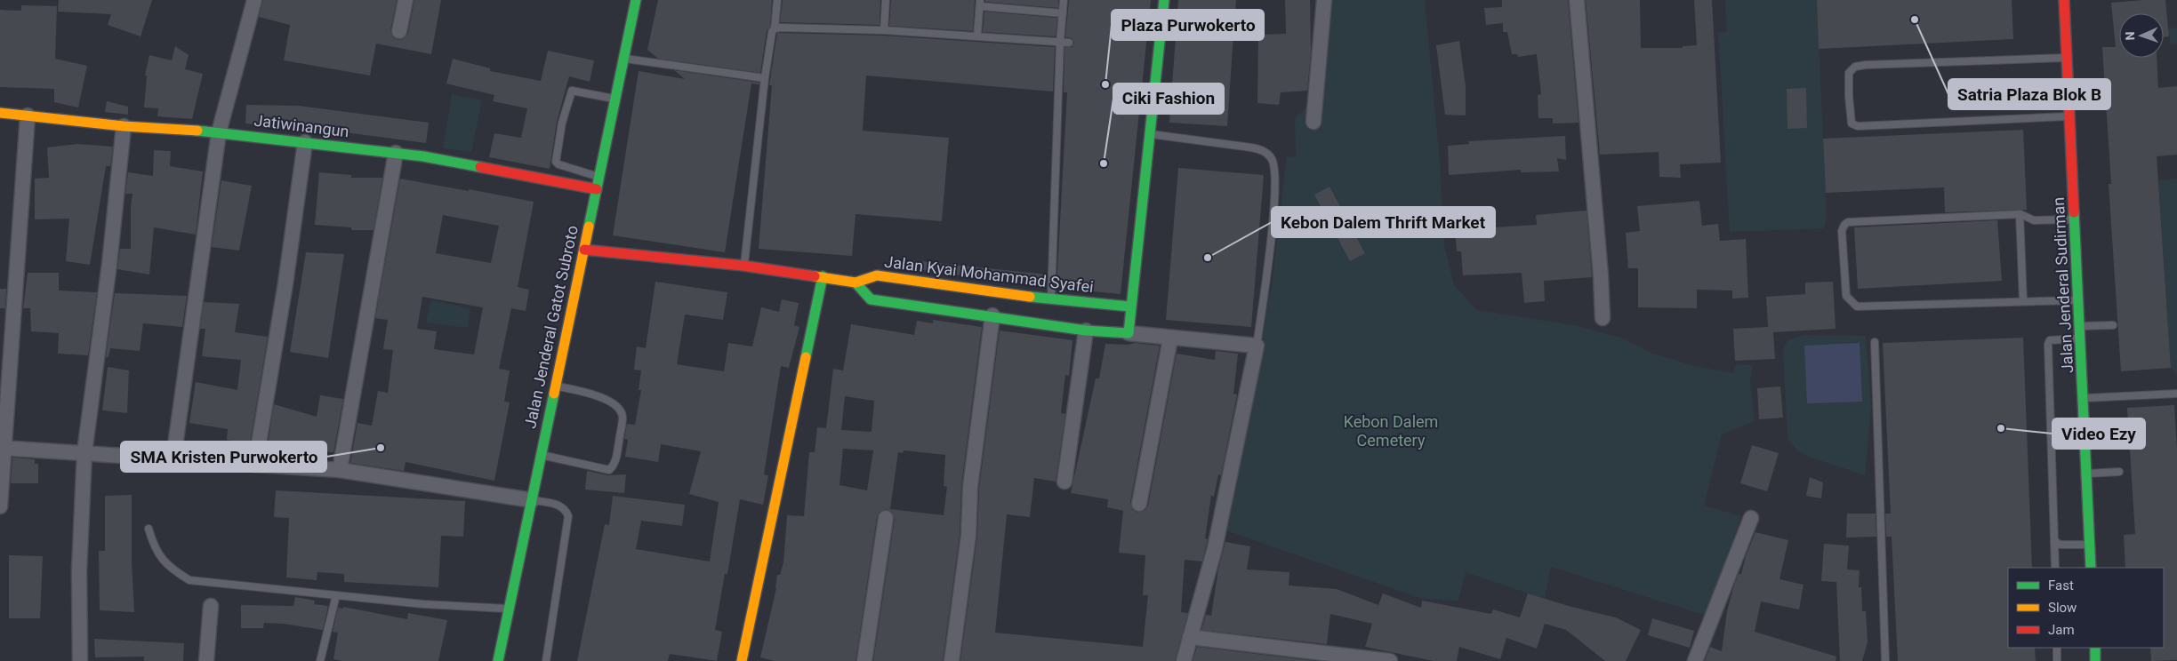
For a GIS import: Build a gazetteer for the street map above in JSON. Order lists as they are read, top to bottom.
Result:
{
  "streets": {
    "street": [
      "Jatiwinangun",
      "Jalan Kyai Mohammad Syafei",
      "Jalan Jenderal Sudirman",
      "Jalan Jenderal Gatot Subroto"
    ]
  },
  "crossings": [
    ["Jatiwinangun", "Jalan Jenderal Gatot Subroto"],
    ["Jalan Kyai Mohammad Syafei", "Jalan Jenderal Gatot Subroto"]
  ],
  "parks": ["Kebon Dalem Cemetery"],
  "places": [
    "Satria Plaza Blok B",
    "Plaza Purwokerto",
    "Ciki Fashion",
    "Kebon Dalem Thrift Market",
    "Video Ezy",
    "SMA Kristen Purwokerto"
  ],
  "legend": ["Fast", "Slow", "Jam"],
  "north": "left"
}
